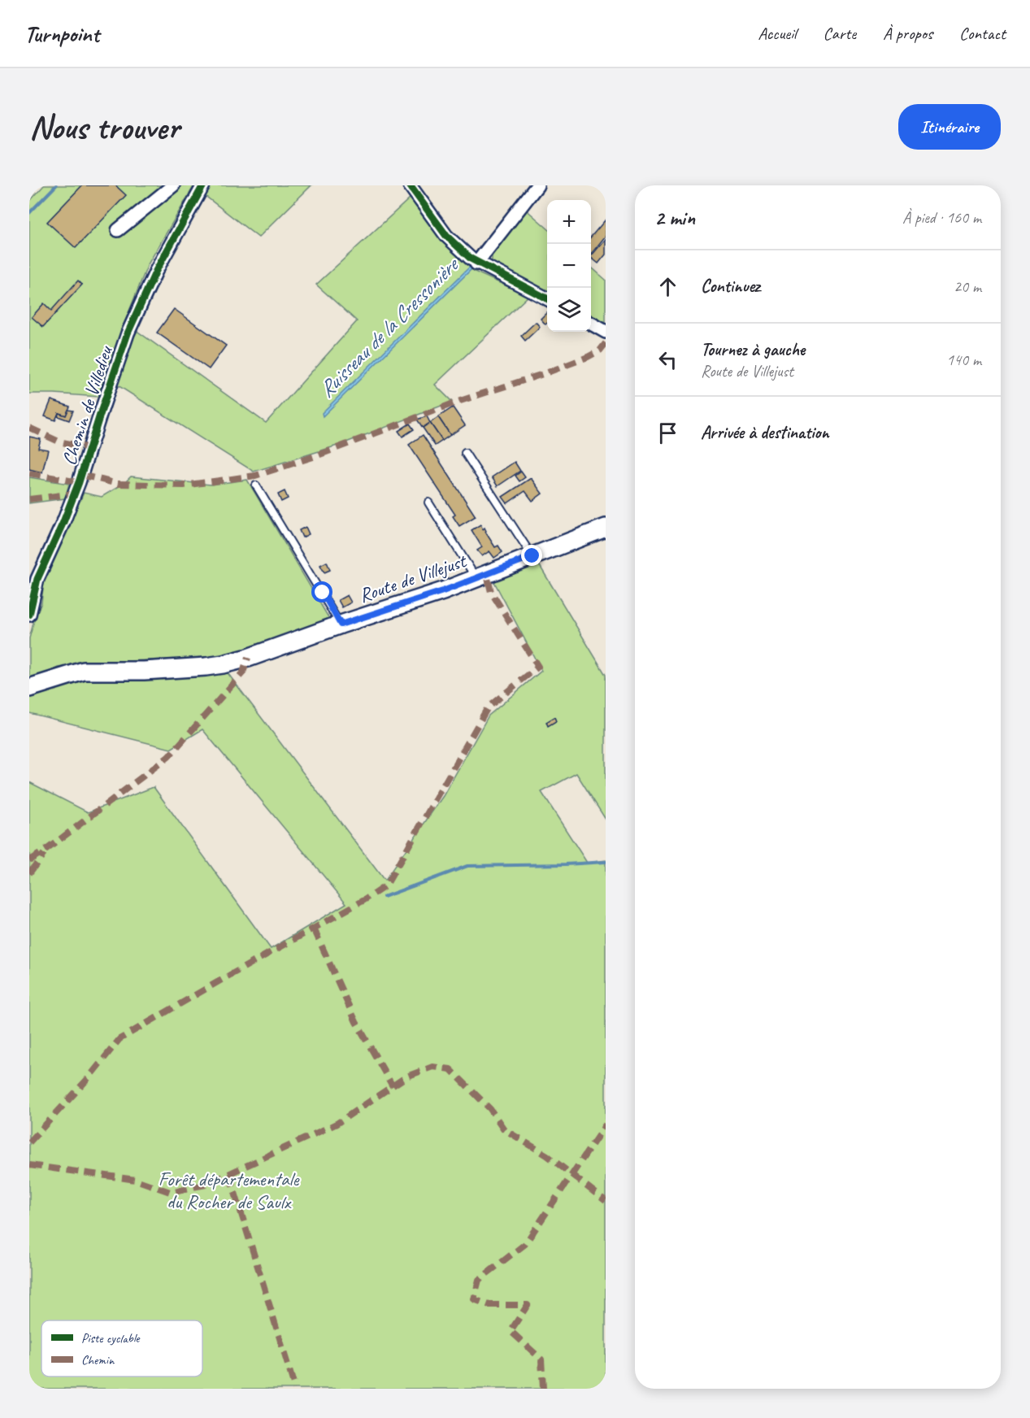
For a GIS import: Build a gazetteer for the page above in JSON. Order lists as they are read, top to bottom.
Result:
{
  "streets": {
    "main road": ["Route de Villejust"],
    "street": ["Chemin de Villedieu"]
  },
  "water": ["Ruisseau de la Cressonière"],
  "parks": ["Forêt départementale du Rocher de Saulx"],
  "legend": ["Piste cyclable", "Chemin"],
  "page": {
    "header": "Turnpoint",
    "nav": [
      "Accueil",
      "Carte",
      "À propos",
      "Contact"
    ],
    "buttons": "Itinéraire",
    "title": "Nous trouver",
    "heading": ["2 min", "À pied · 160 m"],
    "map_buttons": ["+", "−"],
    "list": [
      ["Continuez", "20 m"],
      ["Tournez à gauche", "Route de Villejust", "140 m"],
      "Arrivée à destination"
    ]
  }
}
